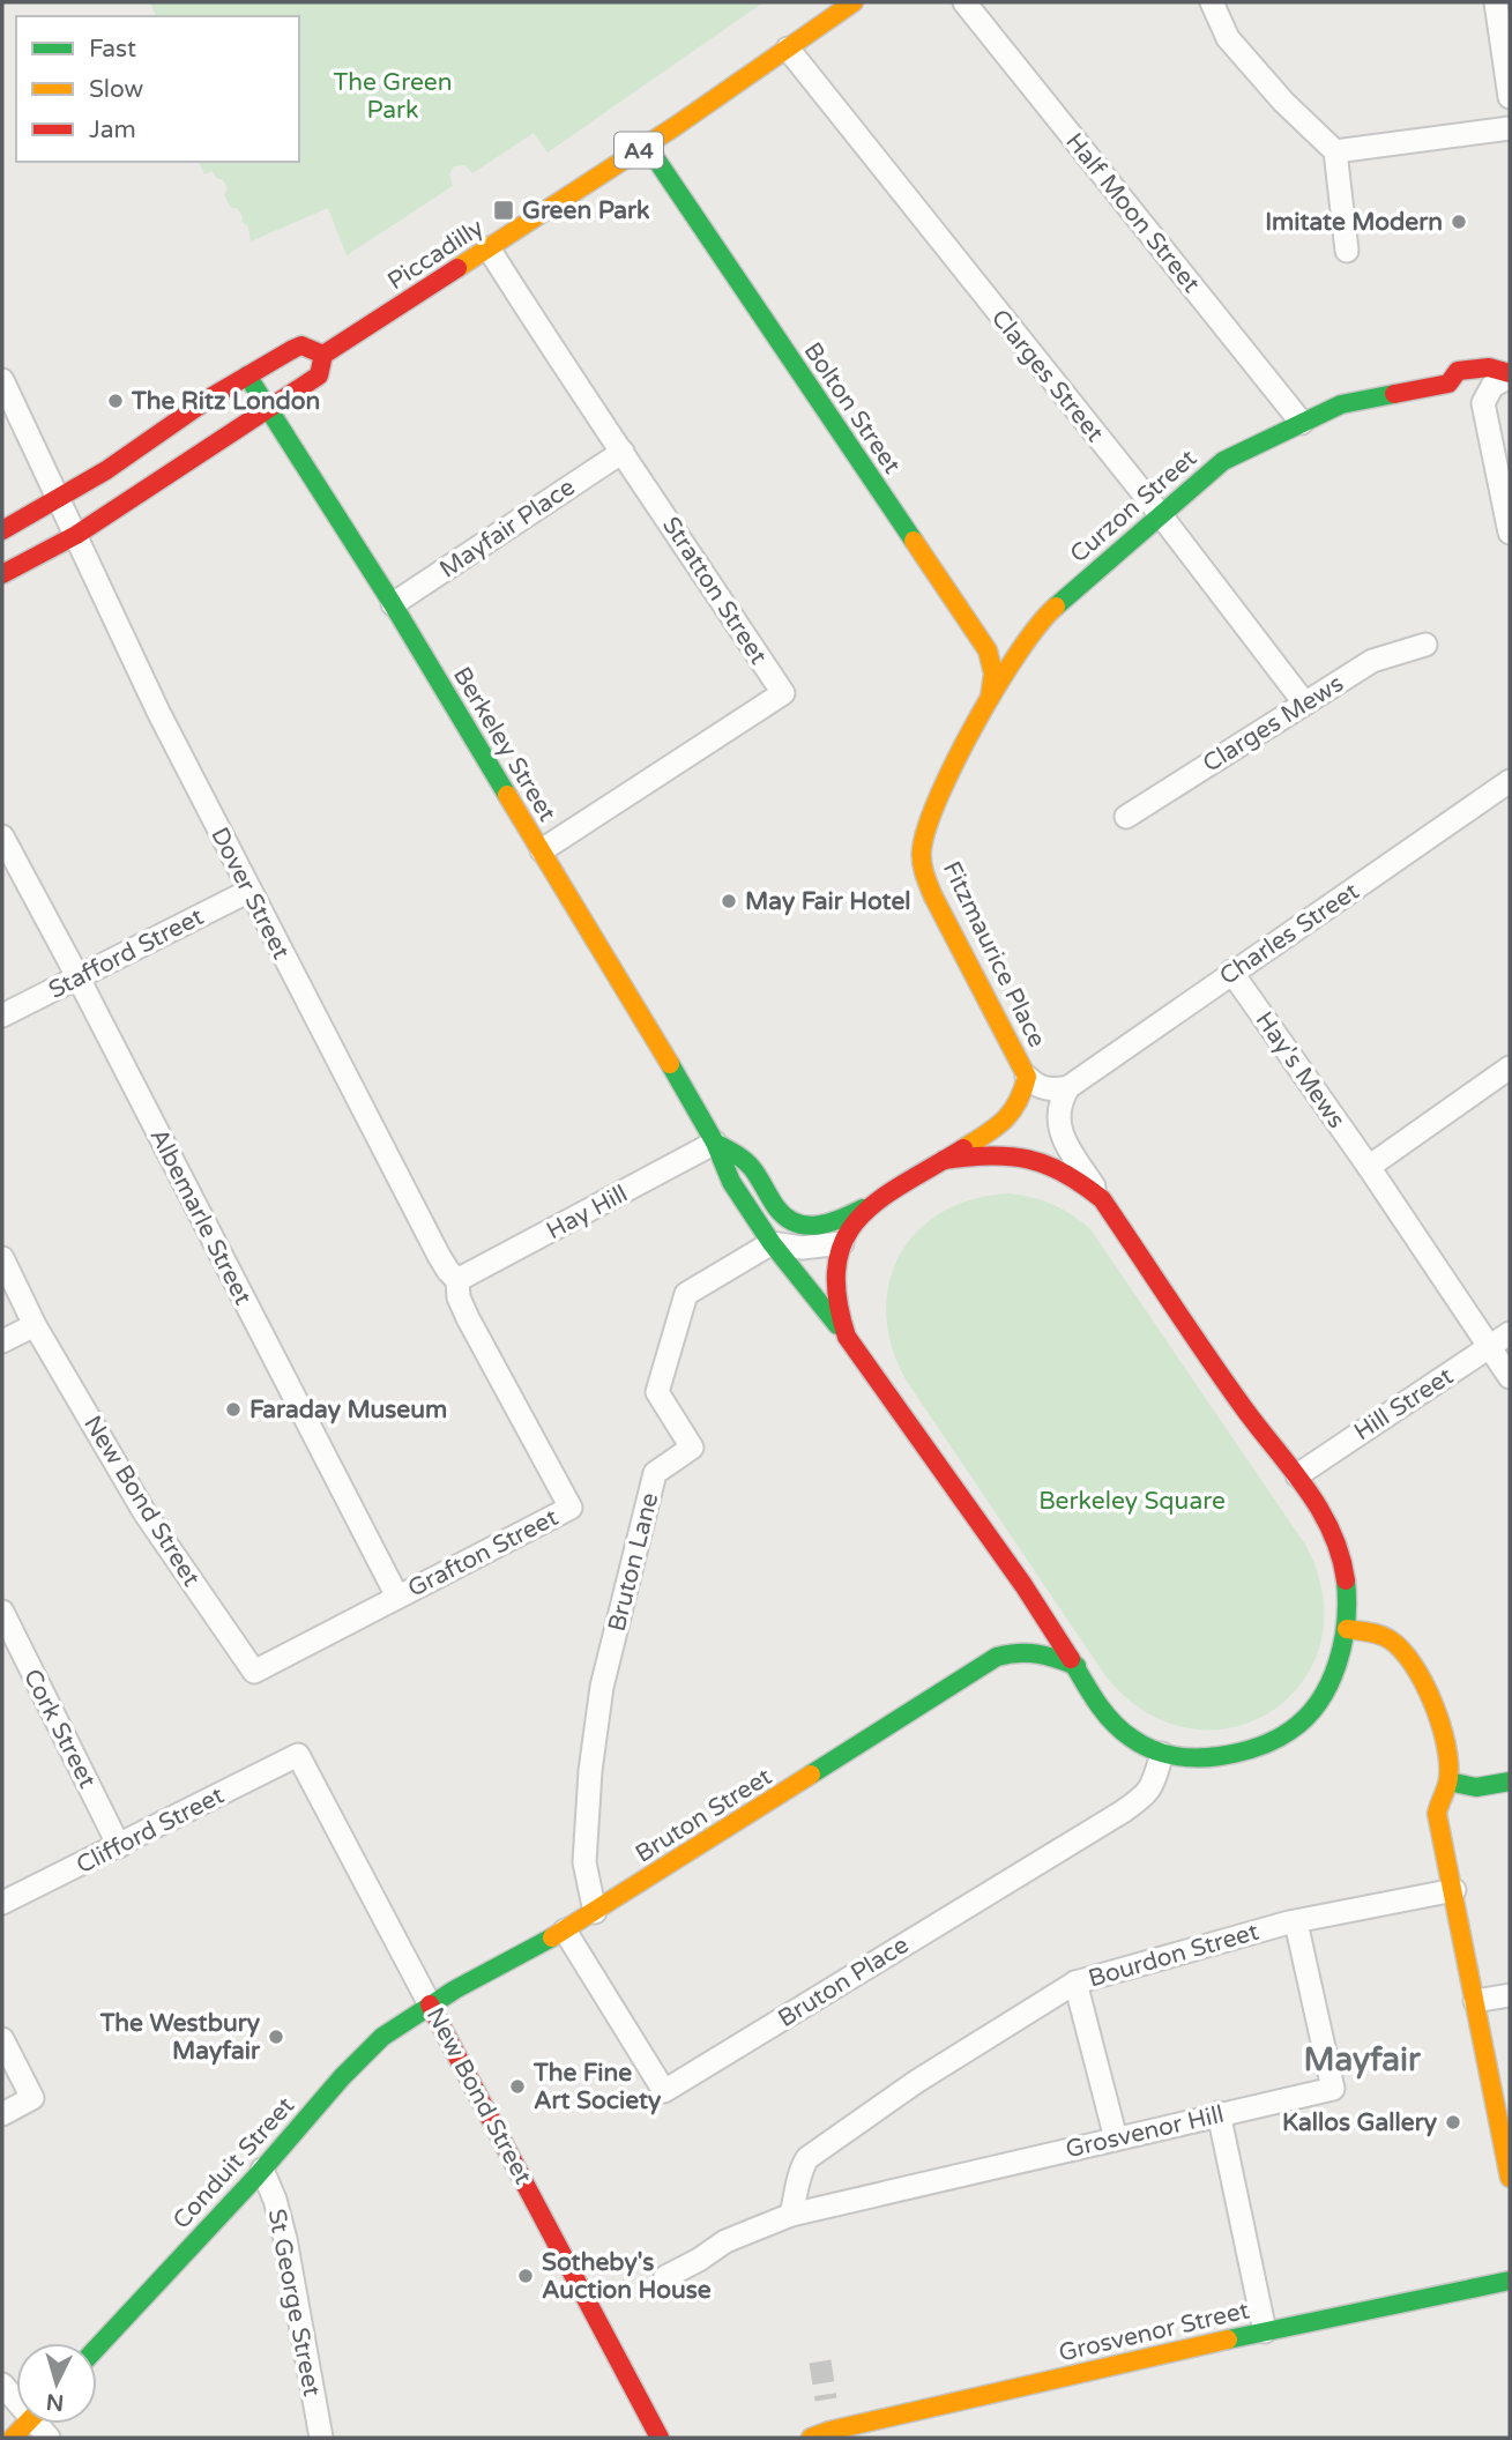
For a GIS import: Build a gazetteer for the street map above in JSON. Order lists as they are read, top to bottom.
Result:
{
  "streets": {
    "street": [
      "A4",
      "Half Moon Street",
      "Piccadilly",
      "Clarges Street",
      "Bolton Street",
      "Curzon Street",
      "Mayfair Place",
      "Stratton Street",
      "Clarges Mews",
      "Berkeley Street",
      "Dover Street",
      "Charles Street",
      "Stafford Street",
      "Fitzmaurice Place",
      "Hay's Mews",
      "Hay Hill",
      "Albemarle Street",
      "Hill Street",
      "New Bond Street",
      "Grafton Street",
      "Bruton Lane",
      "Cork Street",
      "Bruton Street",
      "Clifford Street",
      "Bourdon Street",
      "Bruton Place",
      "Grosvenor Hill",
      "Conduit Street",
      "St George Street",
      "Grosvenor Street"
    ]
  },
  "crossings": [
    ["Half Moon Street", "Curzon Street"],
    ["Piccadilly", "Clarges Street"],
    ["Piccadilly", "Bolton Street"],
    ["Piccadilly", "Stratton Street"],
    ["Piccadilly", "Berkeley Street"],
    ["Piccadilly", "Dover Street"],
    ["Clarges Street", "Curzon Street"],
    ["Clarges Street", "Clarges Mews"],
    ["Bolton Street", "Curzon Street"],
    ["Curzon Street", "Fitzmaurice Place"],
    ["Mayfair Place", "Stratton Street"],
    ["Mayfair Place", "Berkeley Street"],
    ["Stratton Street", "Berkeley Street"],
    ["Berkeley Street", "Hay Hill"],
    ["Berkeley Street", "Bruton Lane"],
    ["Dover Street", "Stafford Street"],
    ["Dover Street", "Hay Hill"],
    ["Dover Street", "Grafton Street"],
    ["Charles Street", "Hay's Mews"],
    ["Stafford Street", "Albemarle Street"],
    ["Hay's Mews", "Hill Street"],
    ["Hay Hill", "Grafton Street"],
    ["Albemarle Street", "Grafton Street"],
    ["New Bond Street", "Grafton Street"],
    ["New Bond Street", "Bruton Street"],
    ["New Bond Street", "Clifford Street"],
    ["New Bond Street", "Conduit Street"],
    ["Bruton Lane", "Bruton Street"],
    ["Cork Street", "Clifford Street"],
    ["Bruton Street", "Bruton Place"],
    ["Bruton Street", "Conduit Street"],
    ["Bourdon Street", "Grosvenor Hill"],
    ["Conduit Street", "St George Street"]
  ],
  "districts": ["Mayfair"],
  "parks": ["The Green Park", "Berkeley Square"],
  "places": {
    "transit": ["Green Park"],
    "other": [
      "Imitate Modern",
      "The Ritz London",
      "May Fair Hotel",
      "Faraday Museum",
      "The Westbury Mayfair",
      "The Fine Art Society",
      "Kallos Gallery",
      "Sotheby's Auction House"
    ]
  },
  "legend": ["Fast", "Slow", "Jam"],
  "north": "bottom"
}
